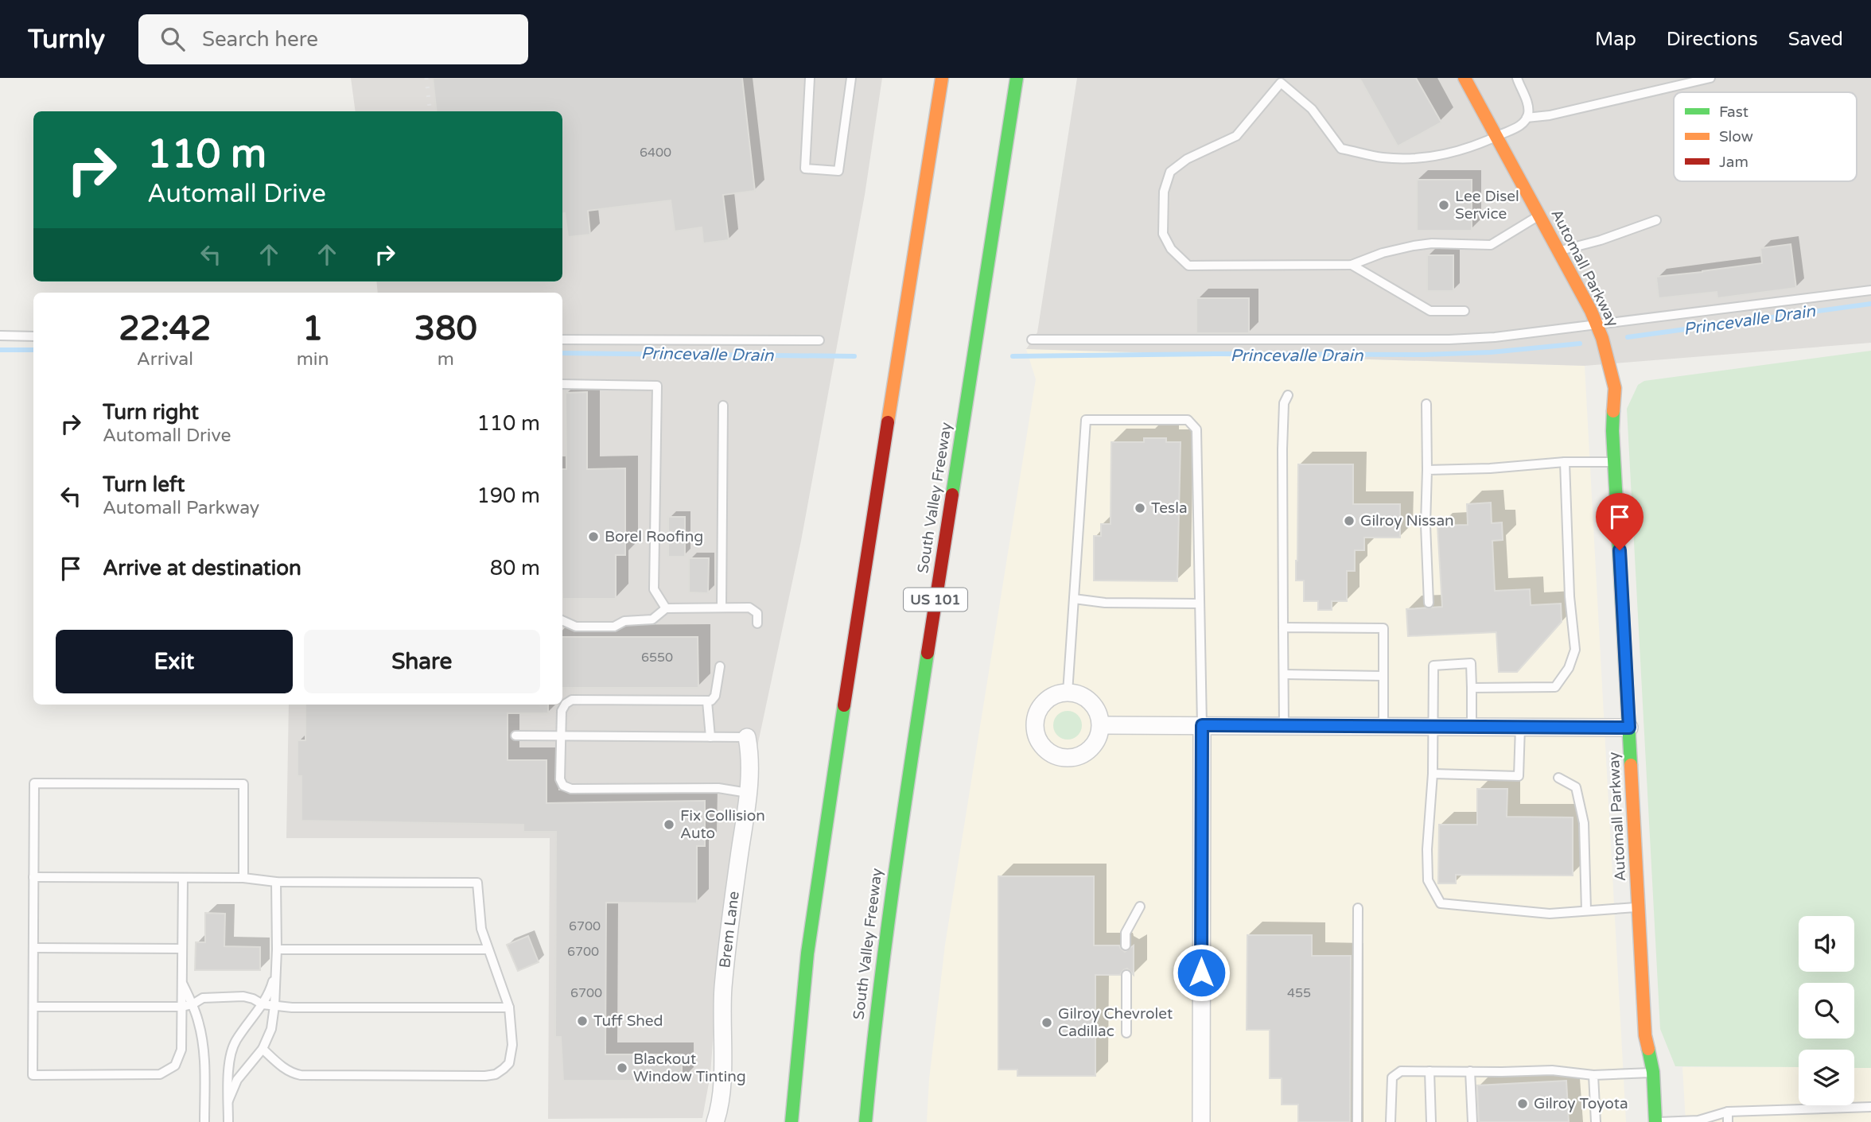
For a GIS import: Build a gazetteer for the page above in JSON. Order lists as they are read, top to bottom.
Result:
{
  "streets": {
    "main road": ["Automall Parkway", "South Valley Freeway", "US 101"],
    "street": ["Brem Lane"]
  },
  "water": ["Princevalle Drain"],
  "places": [
    "Lee Disel Service",
    "Tesla",
    "Gilroy Nissan",
    "Borel Roofing",
    "Fix Collision Auto",
    "Tuff Shed",
    "Gilroy Chevrolet Cadillac",
    "Blackout Window Tinting",
    "Gilroy Toyota"
  ],
  "house_numbers": [
    "6400",
    "6550",
    "6700",
    "6700",
    "6700",
    "455"
  ],
  "legend": ["Fast", "Slow", "Jam"],
  "page": {
    "header": "Turnly",
    "search": "Search here",
    "nav": ["Map", "Directions", "Saved"],
    "turn": ["110 m", "Automall Drive"],
    "eta": [
      "22:42",
      "Arrival",
      "1",
      "min",
      "380",
      "m"
    ],
    "list": [
      {
        "name": "Turn right",
        "note": "Automall Drive",
        "value": "110 m"
      },
      {
        "name": "Turn left",
        "note": "Automall Parkway",
        "value": "190 m"
      },
      {
        "name": "Arrive at destination",
        "value": "80 m"
      }
    ],
    "buttons": ["Exit", "Share"]
  }
}
